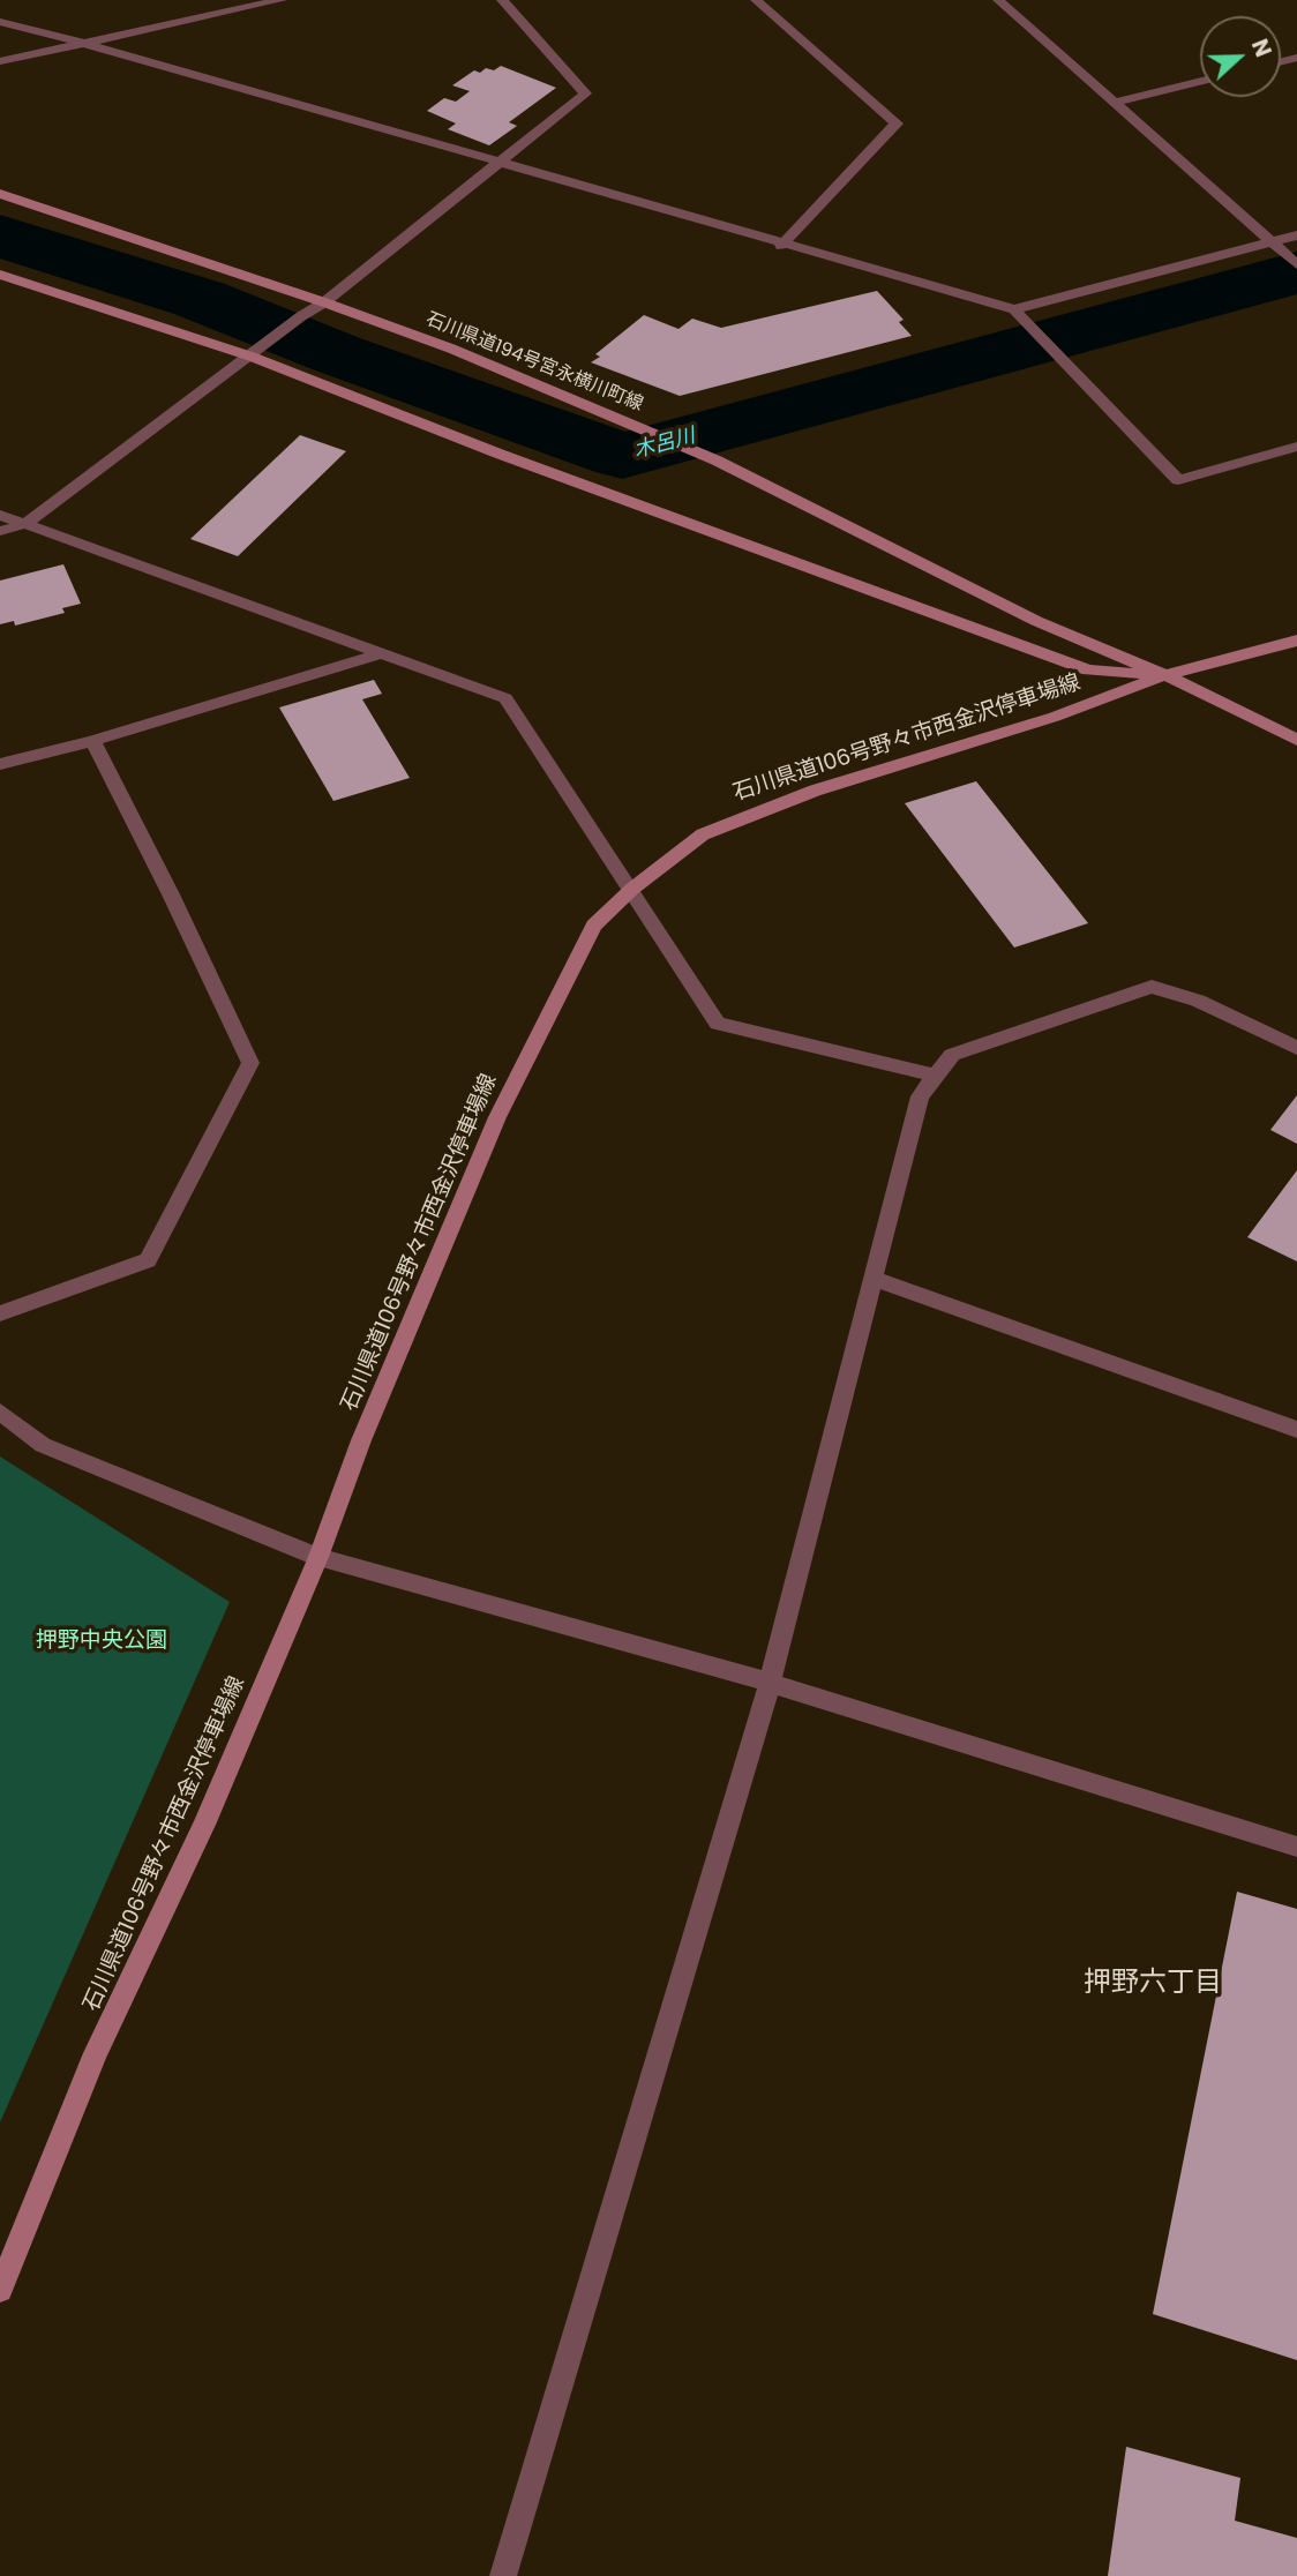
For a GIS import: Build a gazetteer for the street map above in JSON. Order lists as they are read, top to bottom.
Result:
{
  "streets": {
    "main road": ["石川県道194号宮永横川町線", "石川県道106号野々市西金沢停車場線"]
  },
  "crossings": [
    ["石川県道194号宮永横川町線", "石川県道106号野々市西金沢停車場線"]
  ],
  "districts": ["押野六丁目"],
  "water": ["木呂川"],
  "parks": ["押野中央公園"],
  "north": "right"
}
